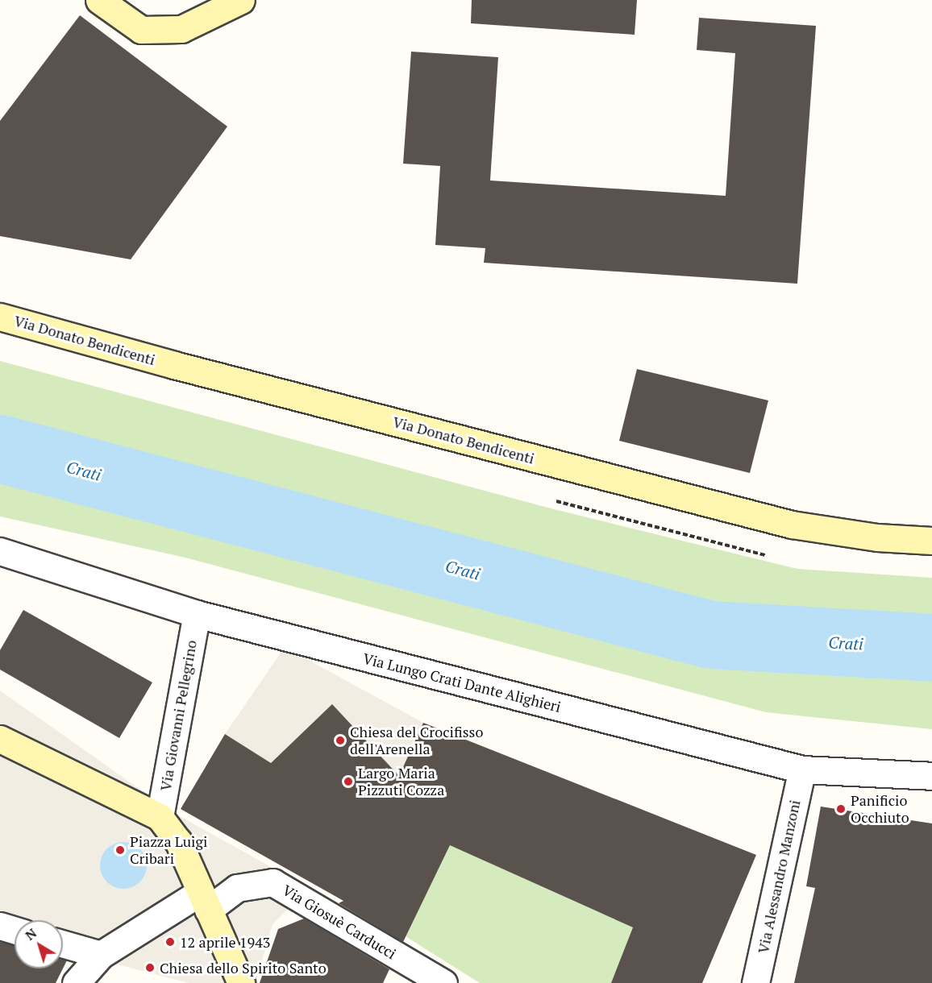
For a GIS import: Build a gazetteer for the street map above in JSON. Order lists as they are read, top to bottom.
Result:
{
  "streets": {
    "street": [
      "Via Donato Bendicenti",
      "Via Lungo Crati Dante Alighieri",
      "Via Giovanni Pellegrino",
      "Via Alessandro Manzoni",
      "Via Giosuè Carducci"
    ]
  },
  "crossings": [
    ["Via Lungo Crati Dante Alighieri", "Via Giovanni Pellegrino"],
    ["Via Lungo Crati Dante Alighieri", "Via Alessandro Manzoni"]
  ],
  "water": ["Crati"],
  "places": [
    "Chiesa del Crocifisso dell'Arenella",
    "Largo Maria Pizzuti Cozza",
    "Panificio Occhiuto",
    "Piazza Luigi Cribari",
    "12 aprile 1943",
    "Chiesa dello Spirito Santo"
  ],
  "north": "top left"
}
